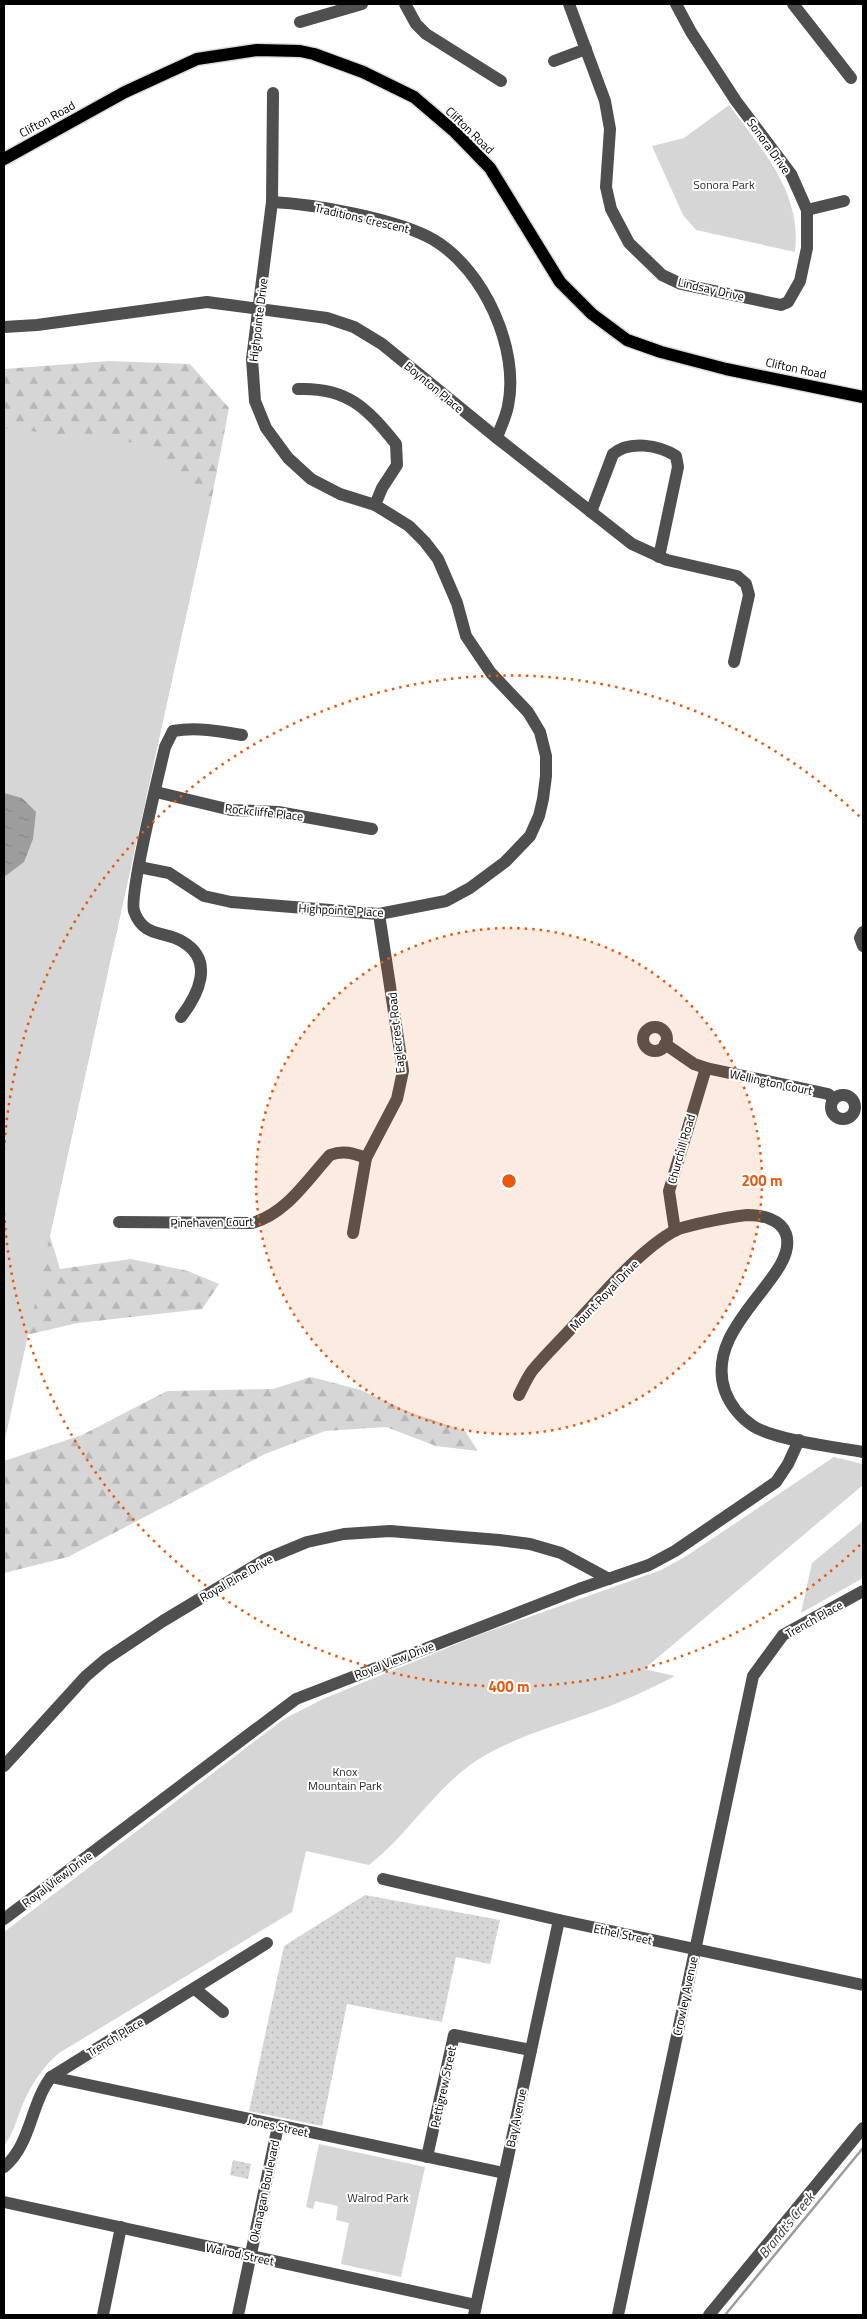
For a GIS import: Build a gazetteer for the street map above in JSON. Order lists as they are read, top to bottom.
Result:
{
  "streets": {
    "main road": ["Clifton Road"],
    "street": [
      "Sonora Drive",
      "Traditions Crescent",
      "Lindsay Drive",
      "Highpointe Drive",
      "Boynton Place",
      "Rockcliffe Place",
      "Highpointe Place",
      "Eaglecrest Road",
      "Wellington Court",
      "Churchill Road",
      "Pinehaven Court",
      "Mount Royal Drive",
      "Royal Pine Drive",
      "Trench Place",
      "Royal View Drive",
      "Ethel Street",
      "Crowley Avenue",
      "Pettigrew Street",
      "Bay Avenue",
      "Jones Street",
      "Okanagan Boulevard",
      "Walrod Street"
    ]
  },
  "crossings": [
    ["Sonora Drive", "Lindsay Drive"],
    ["Traditions Crescent", "Highpointe Drive"],
    ["Traditions Crescent", "Boynton Place"],
    ["Highpointe Drive", "Boynton Place"],
    ["Highpointe Drive", "Highpointe Place"],
    ["Highpointe Place", "Eaglecrest Road"],
    ["Eaglecrest Road", "Pinehaven Court"],
    ["Wellington Court", "Churchill Road"],
    ["Churchill Road", "Mount Royal Drive"],
    ["Mount Royal Drive", "Royal View Drive"],
    ["Royal Pine Drive", "Royal View Drive"],
    ["Trench Place", "Crowley Avenue"],
    ["Trench Place", "Jones Street"],
    ["Ethel Street", "Crowley Avenue"],
    ["Ethel Street", "Bay Avenue"],
    ["Pettigrew Street", "Bay Avenue"],
    ["Pettigrew Street", "Jones Street"],
    ["Bay Avenue", "Jones Street"],
    ["Bay Avenue", "Walrod Street"],
    ["Jones Street", "Okanagan Boulevard"],
    ["Okanagan Boulevard", "Walrod Street"]
  ],
  "water": ["Brandt's Creek"],
  "parks": ["Sonora Park", "Knox Mountain Park", "Walrod Park"],
  "rings": ["200 m", "400 m"]
}
